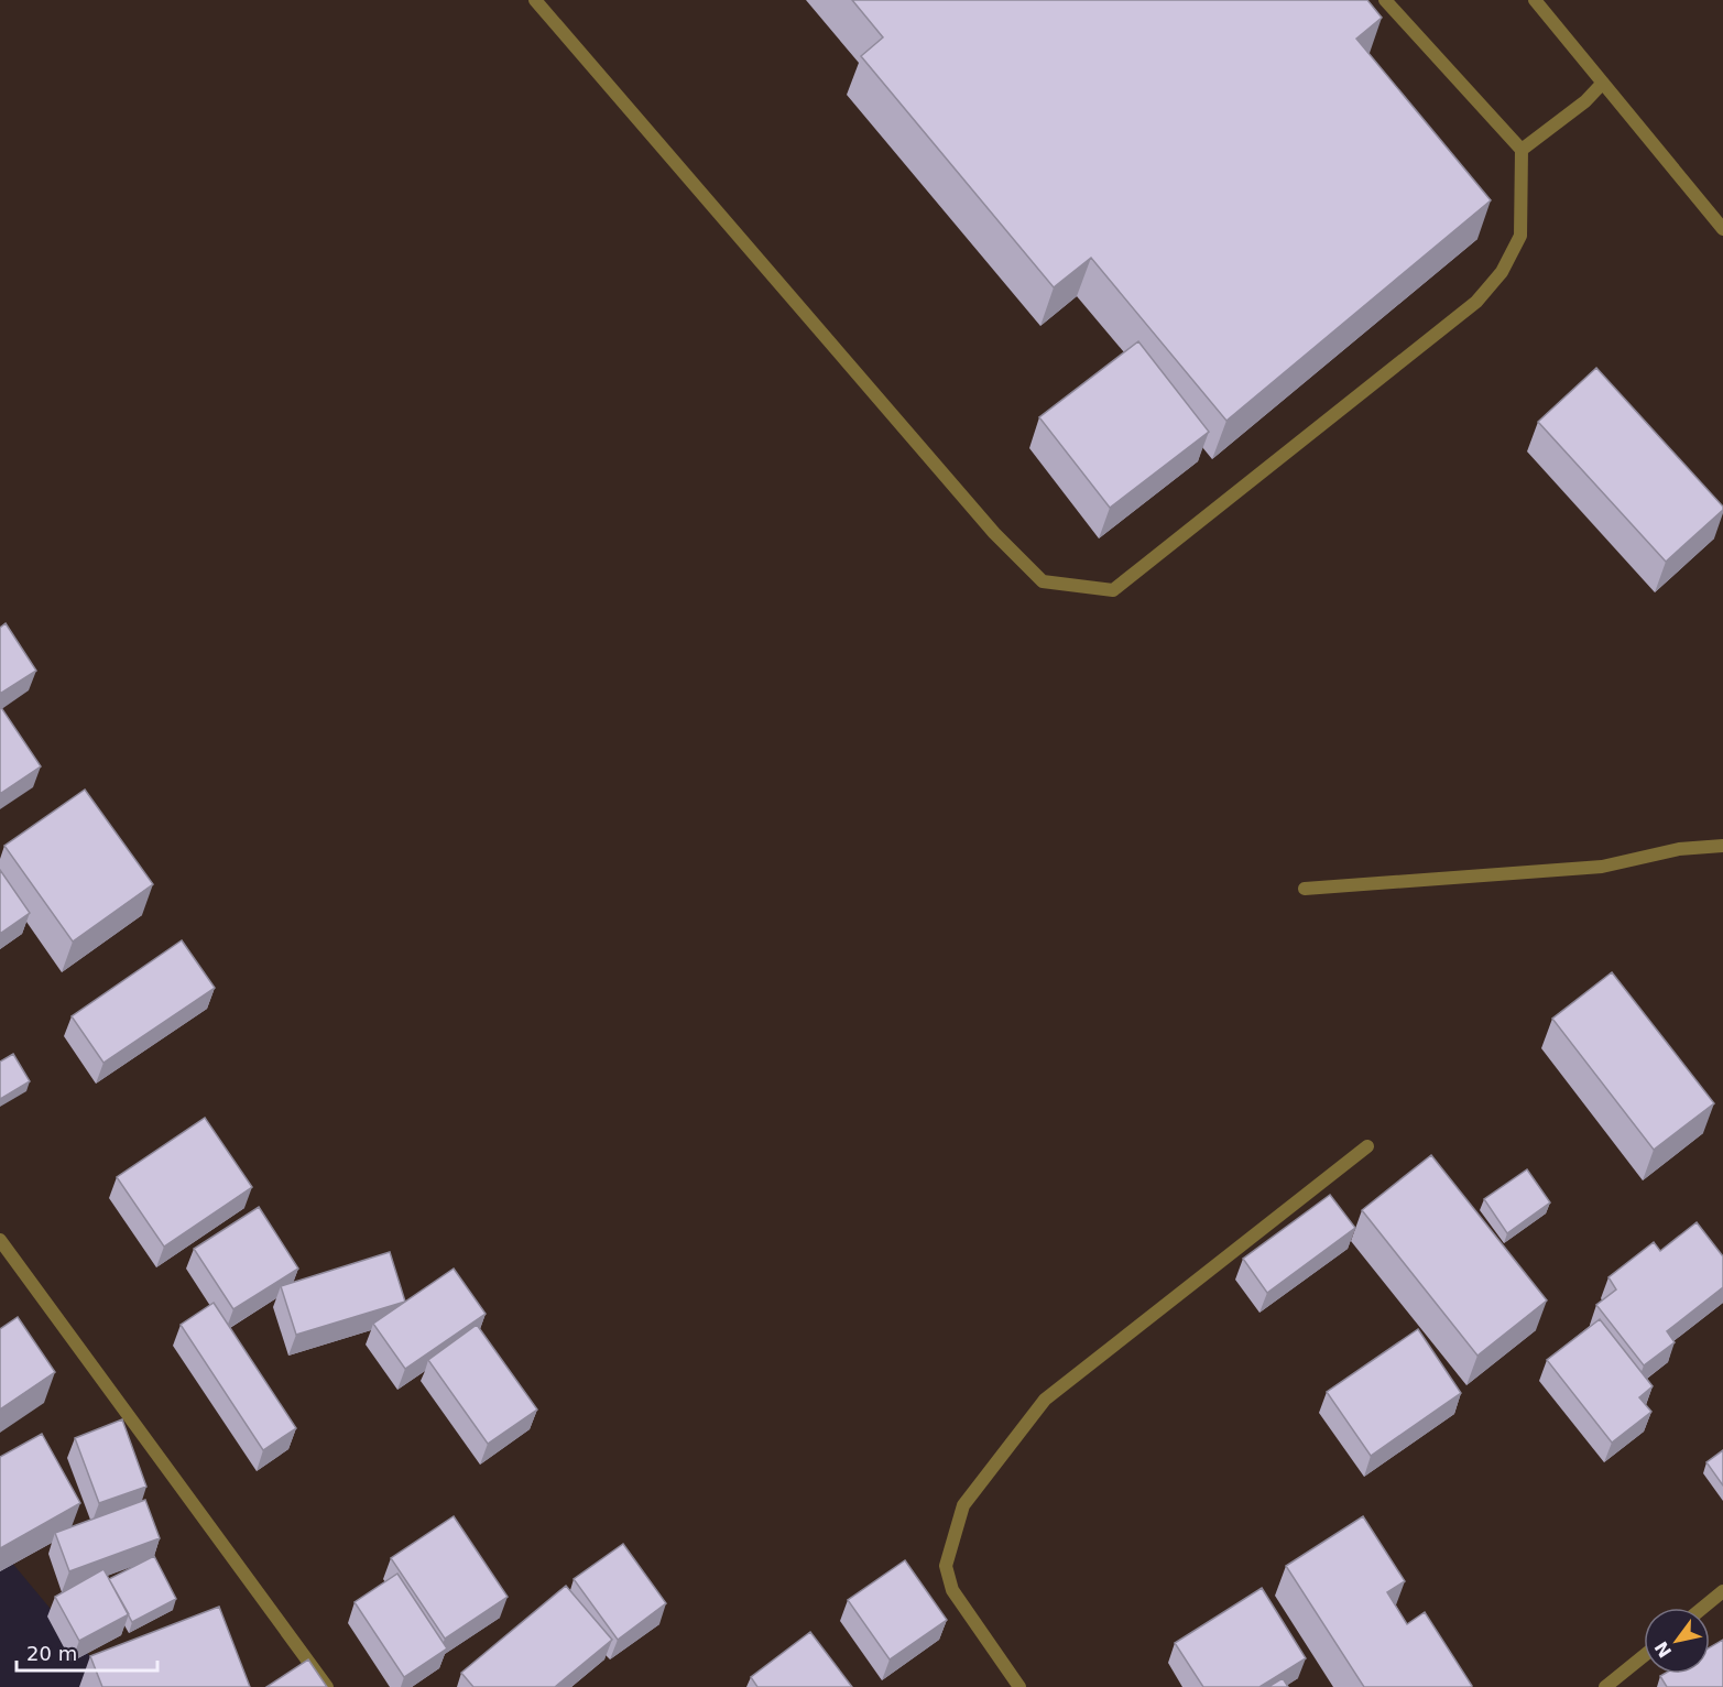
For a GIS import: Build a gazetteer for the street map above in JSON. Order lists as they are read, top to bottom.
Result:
{
  "scale_bar": "20 m",
  "north": "bottom left"
}
